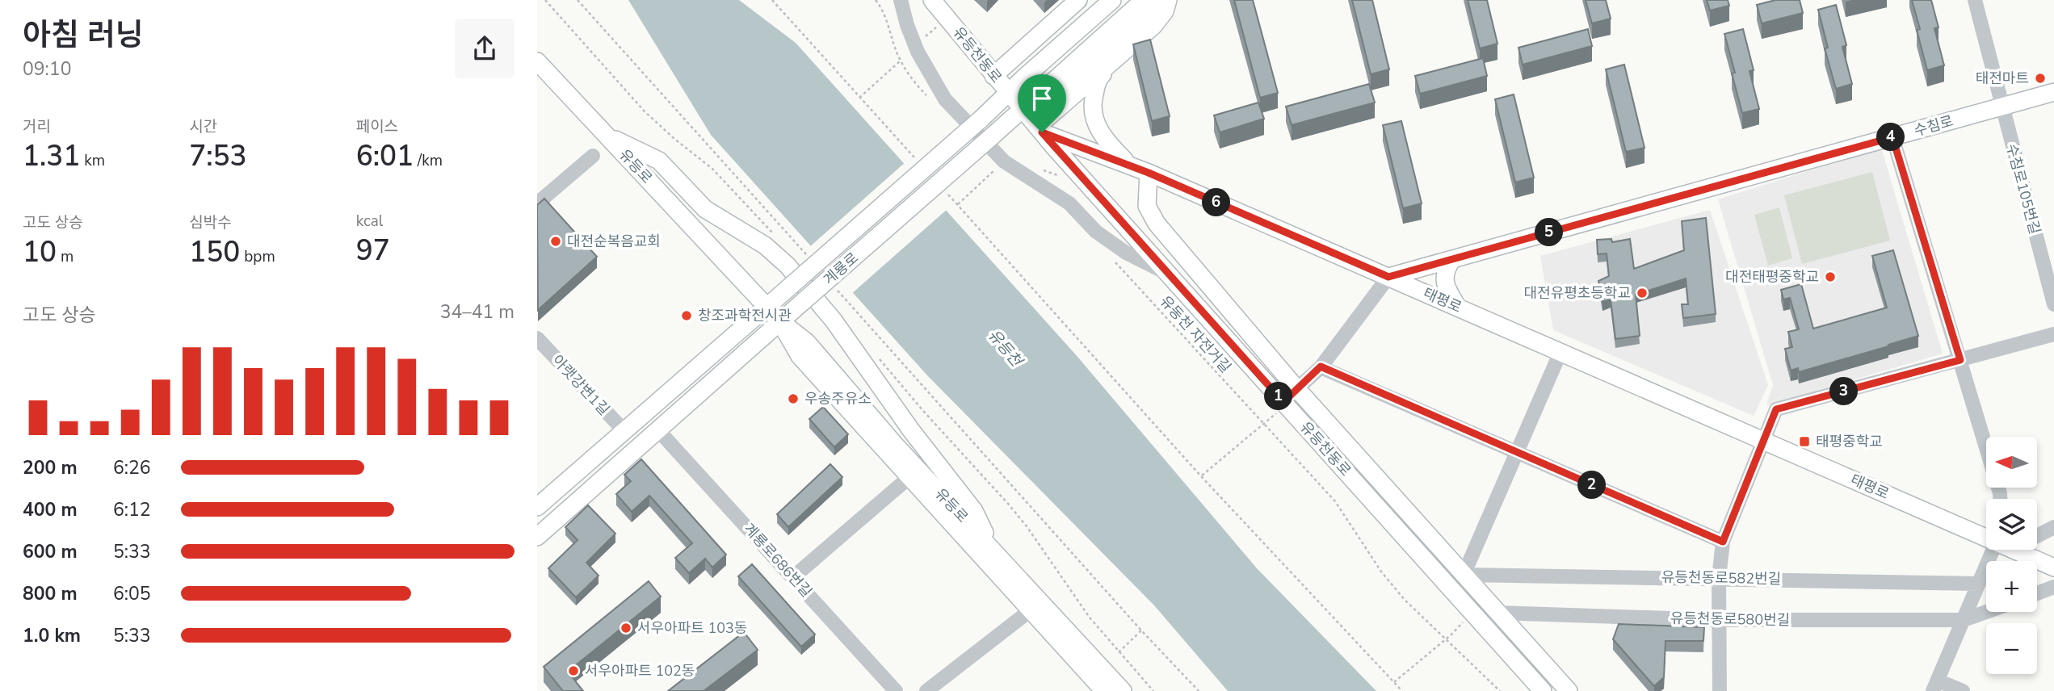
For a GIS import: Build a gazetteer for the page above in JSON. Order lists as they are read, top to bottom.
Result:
{
  "streets": {
    "main road": [
      "유등천동로",
      "수침로",
      "유등로",
      "계룡로",
      "태평로"
    ],
    "street": [
      "수침로105번길",
      "아랫강변1길",
      "계룡로686번길",
      "유등천동로582번길",
      "유등천동로580번길"
    ],
    "path": ["유동천 자전거길"]
  },
  "crossings": [
    ["유등천동로", "계룡로"],
    ["유등천동로", "태평로"],
    ["유등천동로", "유등천동로582번길"],
    ["유등천동로", "유등천동로580번길"],
    ["수침로", "수침로105번길"],
    ["수침로", "태평로"],
    ["유등로", "계룡로"],
    ["계룡로", "아랫강변1길"],
    ["계룡로", "계룡로686번길"]
  ],
  "water": ["유등천"],
  "places": {
    "other": [
      "태전마트",
      "대전순복음교회",
      "대전태평중학교",
      "대전유평초등학교",
      "창조과학전시관",
      "우송주유소",
      "서우아파트 103동",
      "서우아파트 102동"
    ],
    "transit": ["태평중학교"]
  },
  "north": "left",
  "page": {
    "heading": ["아침 러닝", "09:10"],
    "stats": [
      ["거리", "1.31 km"],
      ["시간", "7:53"],
      ["페이스", "6:01 /km"],
      ["고도 상승", "10 m"],
      ["심박수", "150 bpm"],
      ["kcal", "97"]
    ],
    "pins": [
      "4",
      "6",
      "5",
      "3",
      "1",
      "2"
    ],
    "chart": ["고도 상승", "34–41 m"],
    "map_buttons": ["+", "−"],
    "list": [
      {
        "name": "200 m",
        "note": "6:26"
      },
      {
        "name": "400 m",
        "note": "6:12"
      },
      {
        "name": "600 m",
        "note": "5:33"
      },
      {
        "name": "800 m",
        "note": "6:05"
      },
      {
        "name": "1.0 km",
        "note": "5:33"
      }
    ]
  }
}
